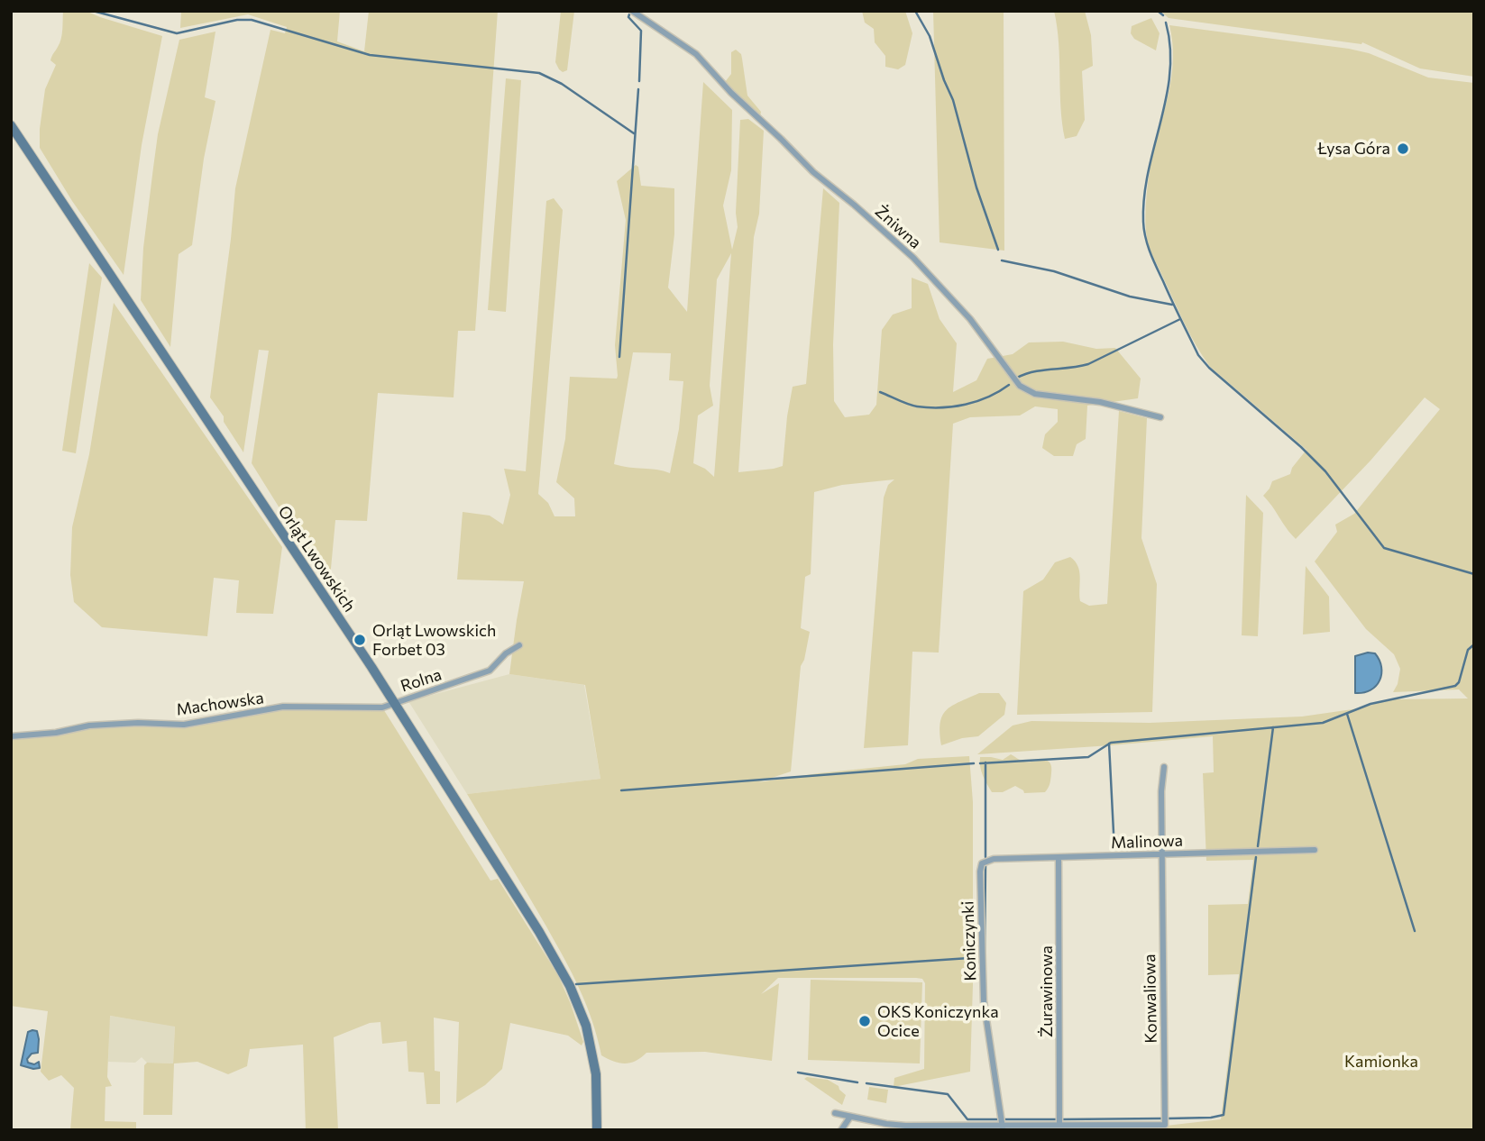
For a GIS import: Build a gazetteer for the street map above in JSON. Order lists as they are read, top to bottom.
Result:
{
  "streets": {
    "street": [
      "Żniwna",
      "Orląt Lwowskich",
      "Rolna",
      "Machowska",
      "Malinowa",
      "Koniczynki",
      "Żurawinowa",
      "Konwaliowa"
    ]
  },
  "crossings": [
    ["Orląt Lwowskich", "Rolna"],
    ["Orląt Lwowskich", "Machowska"],
    ["Rolna", "Machowska"],
    ["Malinowa", "Koniczynki"],
    ["Malinowa", "Żurawinowa"],
    ["Malinowa", "Konwaliowa"],
    ["Żurawinowa", "Konwaliowa"]
  ],
  "parks": ["Kamionka"],
  "places": ["Łysa Góra", "Orląt Lwowskich Forbet 03", "OKS Koniczynka Ocice"]
}
